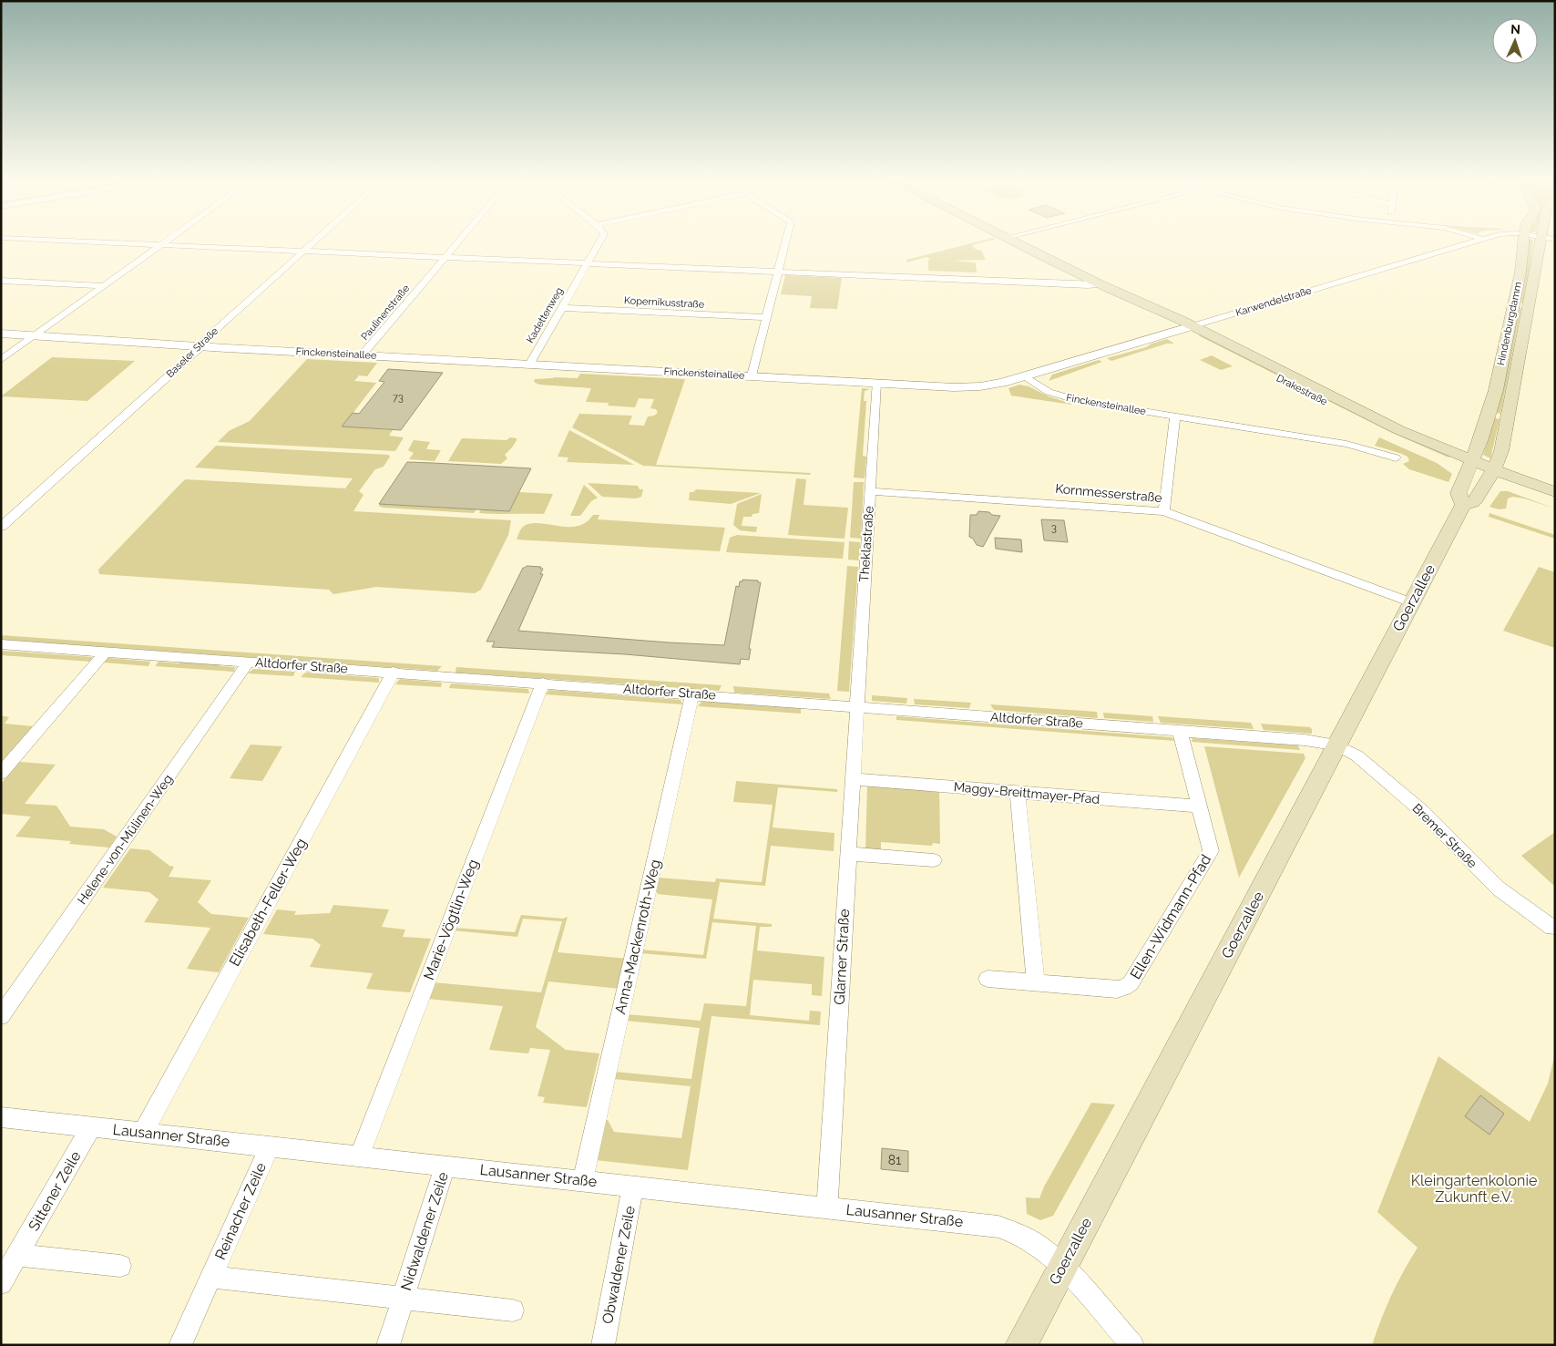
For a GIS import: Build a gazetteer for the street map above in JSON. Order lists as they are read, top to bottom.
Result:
{
  "streets": {
    "main road": ["Hindenburgdamm", "Drakestraße", "Goerzallee"],
    "street": [
      "Karwendelstraße",
      "Kopernikusstraße",
      "Paulinenstraße",
      "Kadettenweg",
      "Baseler Straße",
      "Finckensteinallee",
      "Kornmesserstraße",
      "Theklastraße",
      "Altdorfer Straße",
      "Maggy-Breittmayer-Pfad",
      "Bremer Straße",
      "Helene-von-Mülinen-Weg",
      "Elisabeth-Feller-Weg",
      "Ellen-Widmann-Pfad",
      "Marie-Vögtlin-Weg",
      "Anna-Mackenroth-Weg",
      "Glarner Straße",
      "Lausanner Straße",
      "Sittener Zeile",
      "Reinacher Zeile",
      "Nidwaldener Zeile",
      "Obwaldener Zeile"
    ]
  },
  "crossings": [
    ["Karwendelstraße", "Finckensteinallee"],
    ["Karwendelstraße", "Drakestraße"],
    ["Kopernikusstraße", "Kadettenweg"],
    ["Paulinenstraße", "Finckensteinallee"],
    ["Kadettenweg", "Finckensteinallee"],
    ["Hindenburgdamm", "Drakestraße"],
    ["Hindenburgdamm", "Goerzallee"],
    ["Baseler Straße", "Finckensteinallee"],
    ["Finckensteinallee", "Theklastraße"],
    ["Drakestraße", "Goerzallee"],
    ["Kornmesserstraße", "Theklastraße"],
    ["Kornmesserstraße", "Goerzallee"],
    ["Theklastraße", "Altdorfer Straße"],
    ["Theklastraße", "Glarner Straße"],
    ["Goerzallee", "Altdorfer Straße"],
    ["Goerzallee", "Bremer Straße"],
    ["Goerzallee", "Lausanner Straße"],
    ["Altdorfer Straße", "Bremer Straße"],
    ["Altdorfer Straße", "Helene-von-Mülinen-Weg"],
    ["Altdorfer Straße", "Elisabeth-Feller-Weg"],
    ["Altdorfer Straße", "Ellen-Widmann-Pfad"],
    ["Altdorfer Straße", "Marie-Vögtlin-Weg"],
    ["Altdorfer Straße", "Anna-Mackenroth-Weg"],
    ["Altdorfer Straße", "Glarner Straße"],
    ["Maggy-Breittmayer-Pfad", "Ellen-Widmann-Pfad"],
    ["Maggy-Breittmayer-Pfad", "Glarner Straße"],
    ["Elisabeth-Feller-Weg", "Lausanner Straße"],
    ["Marie-Vögtlin-Weg", "Lausanner Straße"],
    ["Anna-Mackenroth-Weg", "Lausanner Straße"],
    ["Glarner Straße", "Lausanner Straße"],
    ["Lausanner Straße", "Sittener Zeile"],
    ["Lausanner Straße", "Reinacher Zeile"],
    ["Lausanner Straße", "Nidwaldener Zeile"],
    ["Lausanner Straße", "Obwaldener Zeile"],
    ["Reinacher Zeile", "Nidwaldener Zeile"]
  ],
  "parks": ["Kleingartenkolonie Zukunft e.V."],
  "house_numbers": ["73", "3", "81"],
  "north": "top"
}
